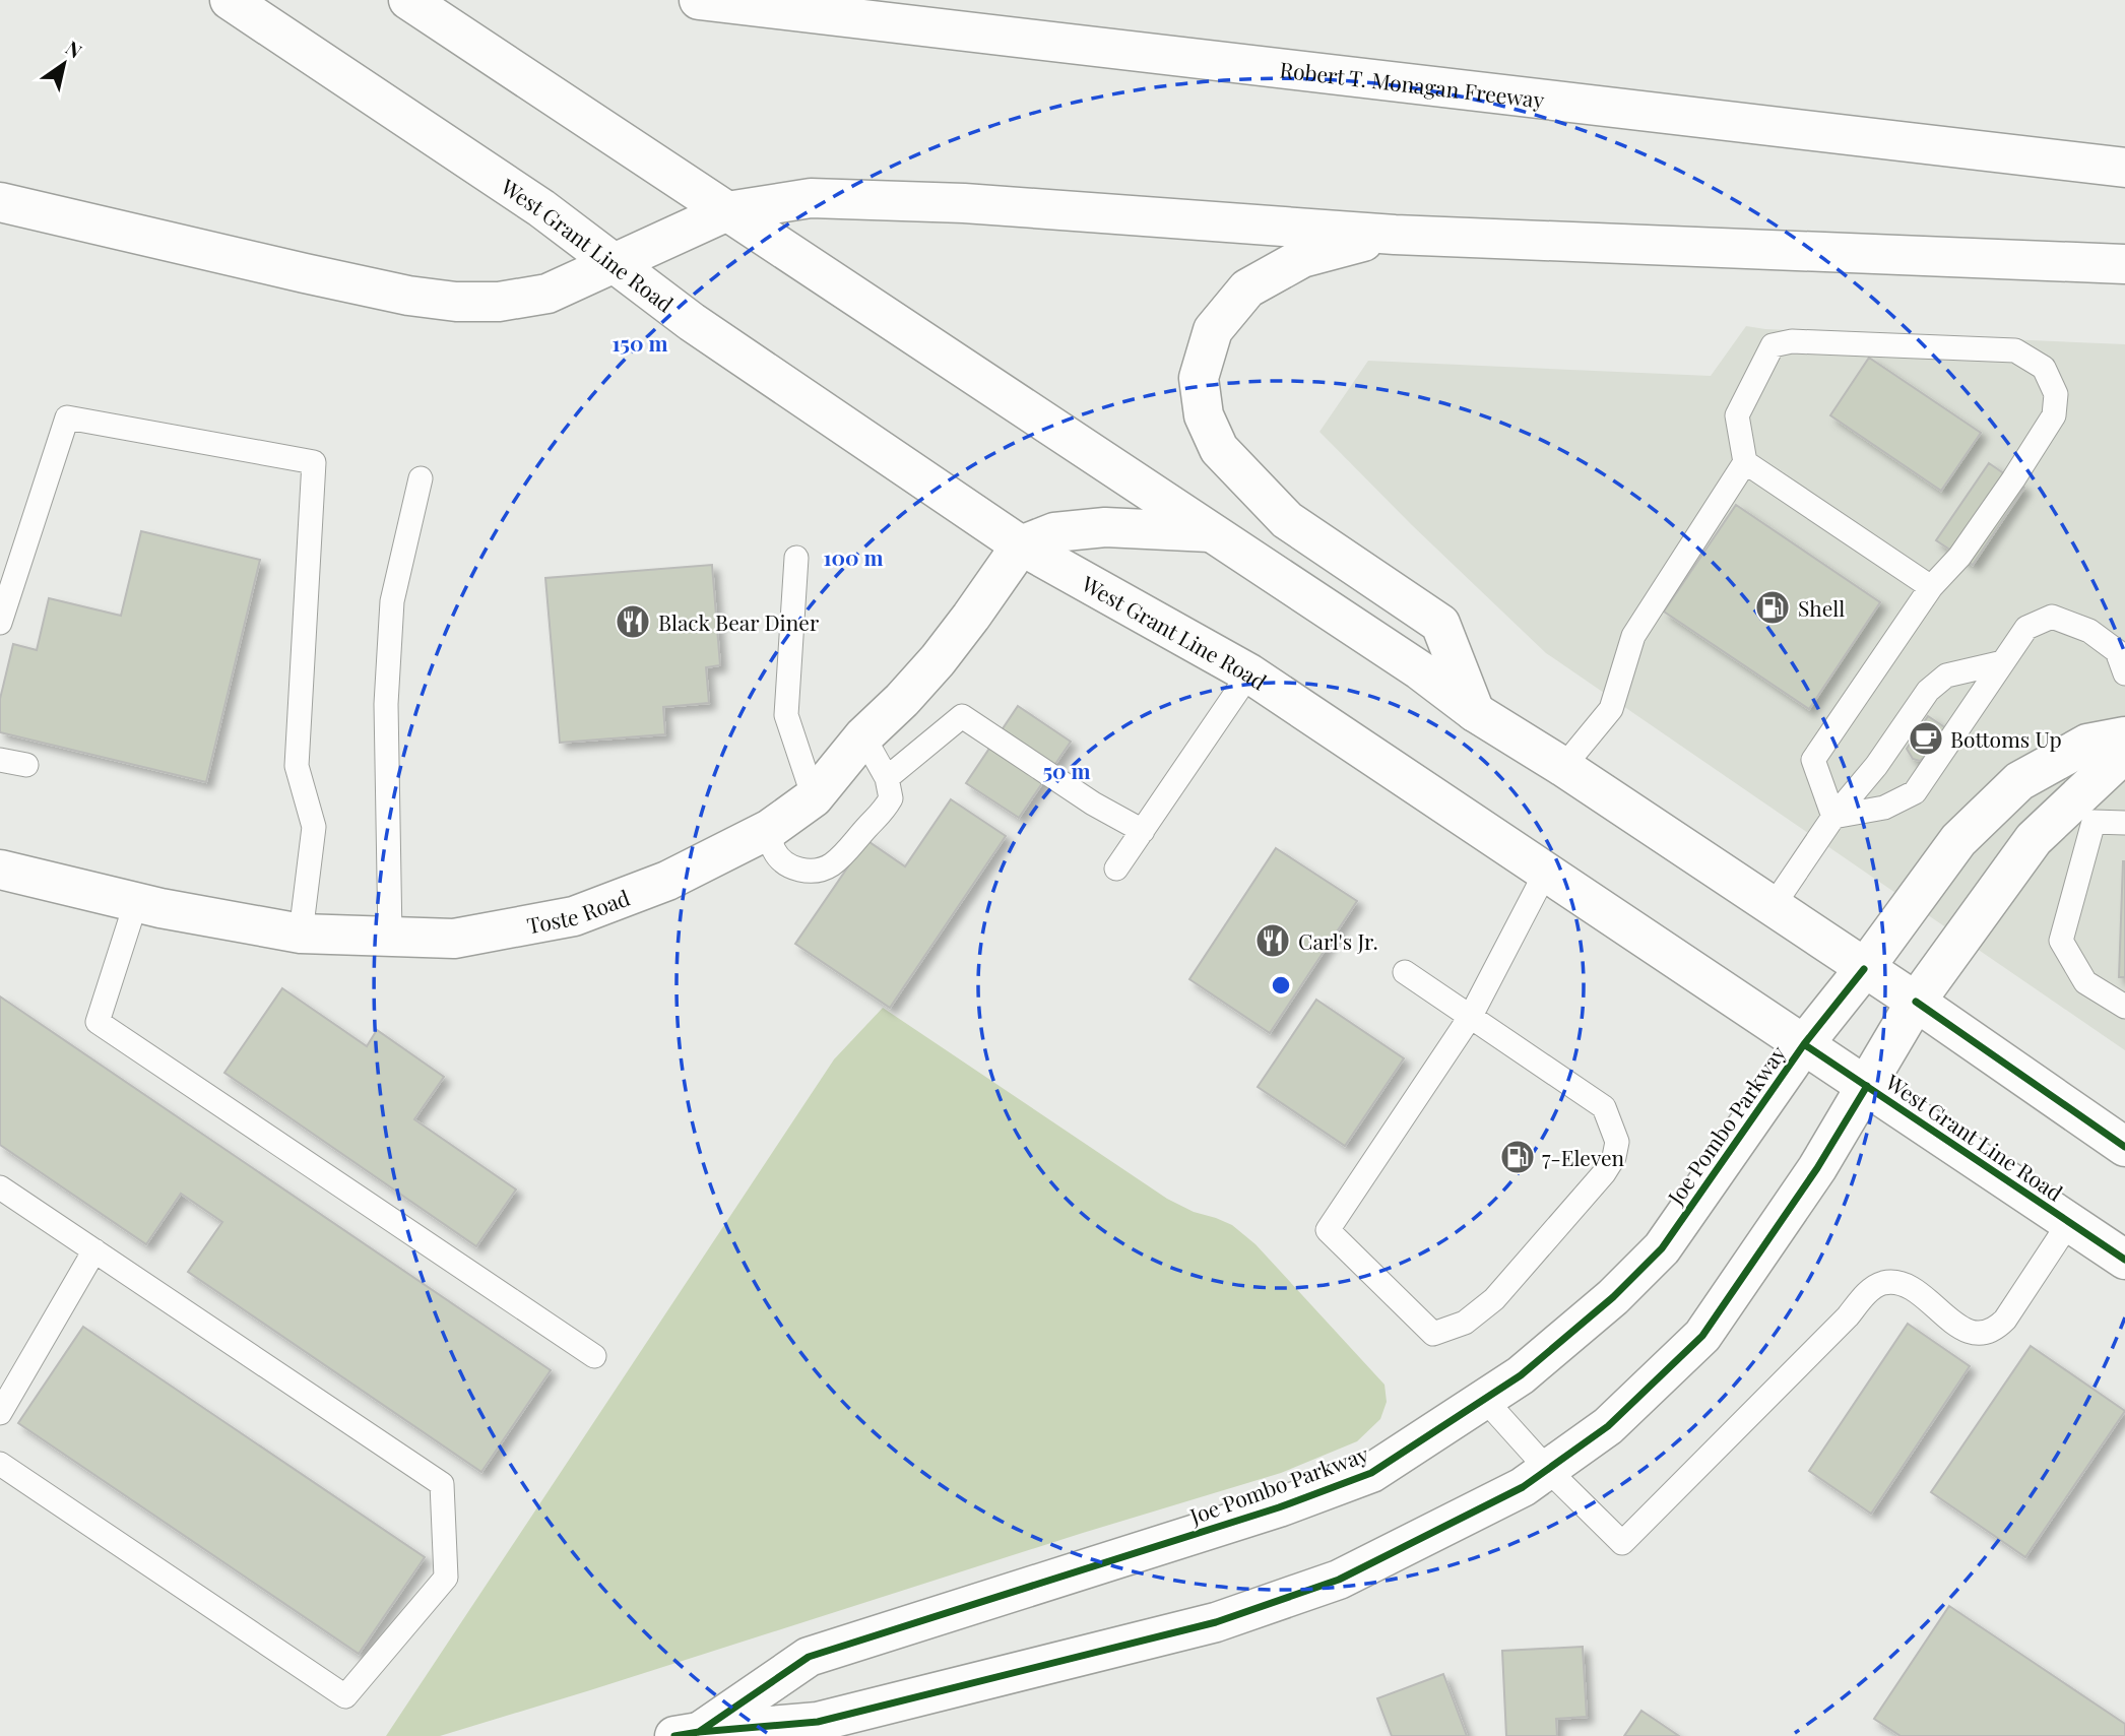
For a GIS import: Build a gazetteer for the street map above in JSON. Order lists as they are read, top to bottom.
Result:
{
  "streets": {
    "main road": [
      "Robert T. Monagan Freeway",
      "West Grant Line Road",
      "Toste Road",
      "Joe Pombo Parkway"
    ]
  },
  "crossings": [
    ["West Grant Line Road", "Toste Road"],
    ["West Grant Line Road", "Joe Pombo Parkway"]
  ],
  "places": {
    "fuel station": ["Shell", "7-Eleven"],
    "restaurant": ["Black Bear Diner", "Carl's Jr."],
    "cafe": ["Bottoms Up"]
  },
  "north": "top right",
  "rings": ["150 m", "100 m", "50 m"]
}
